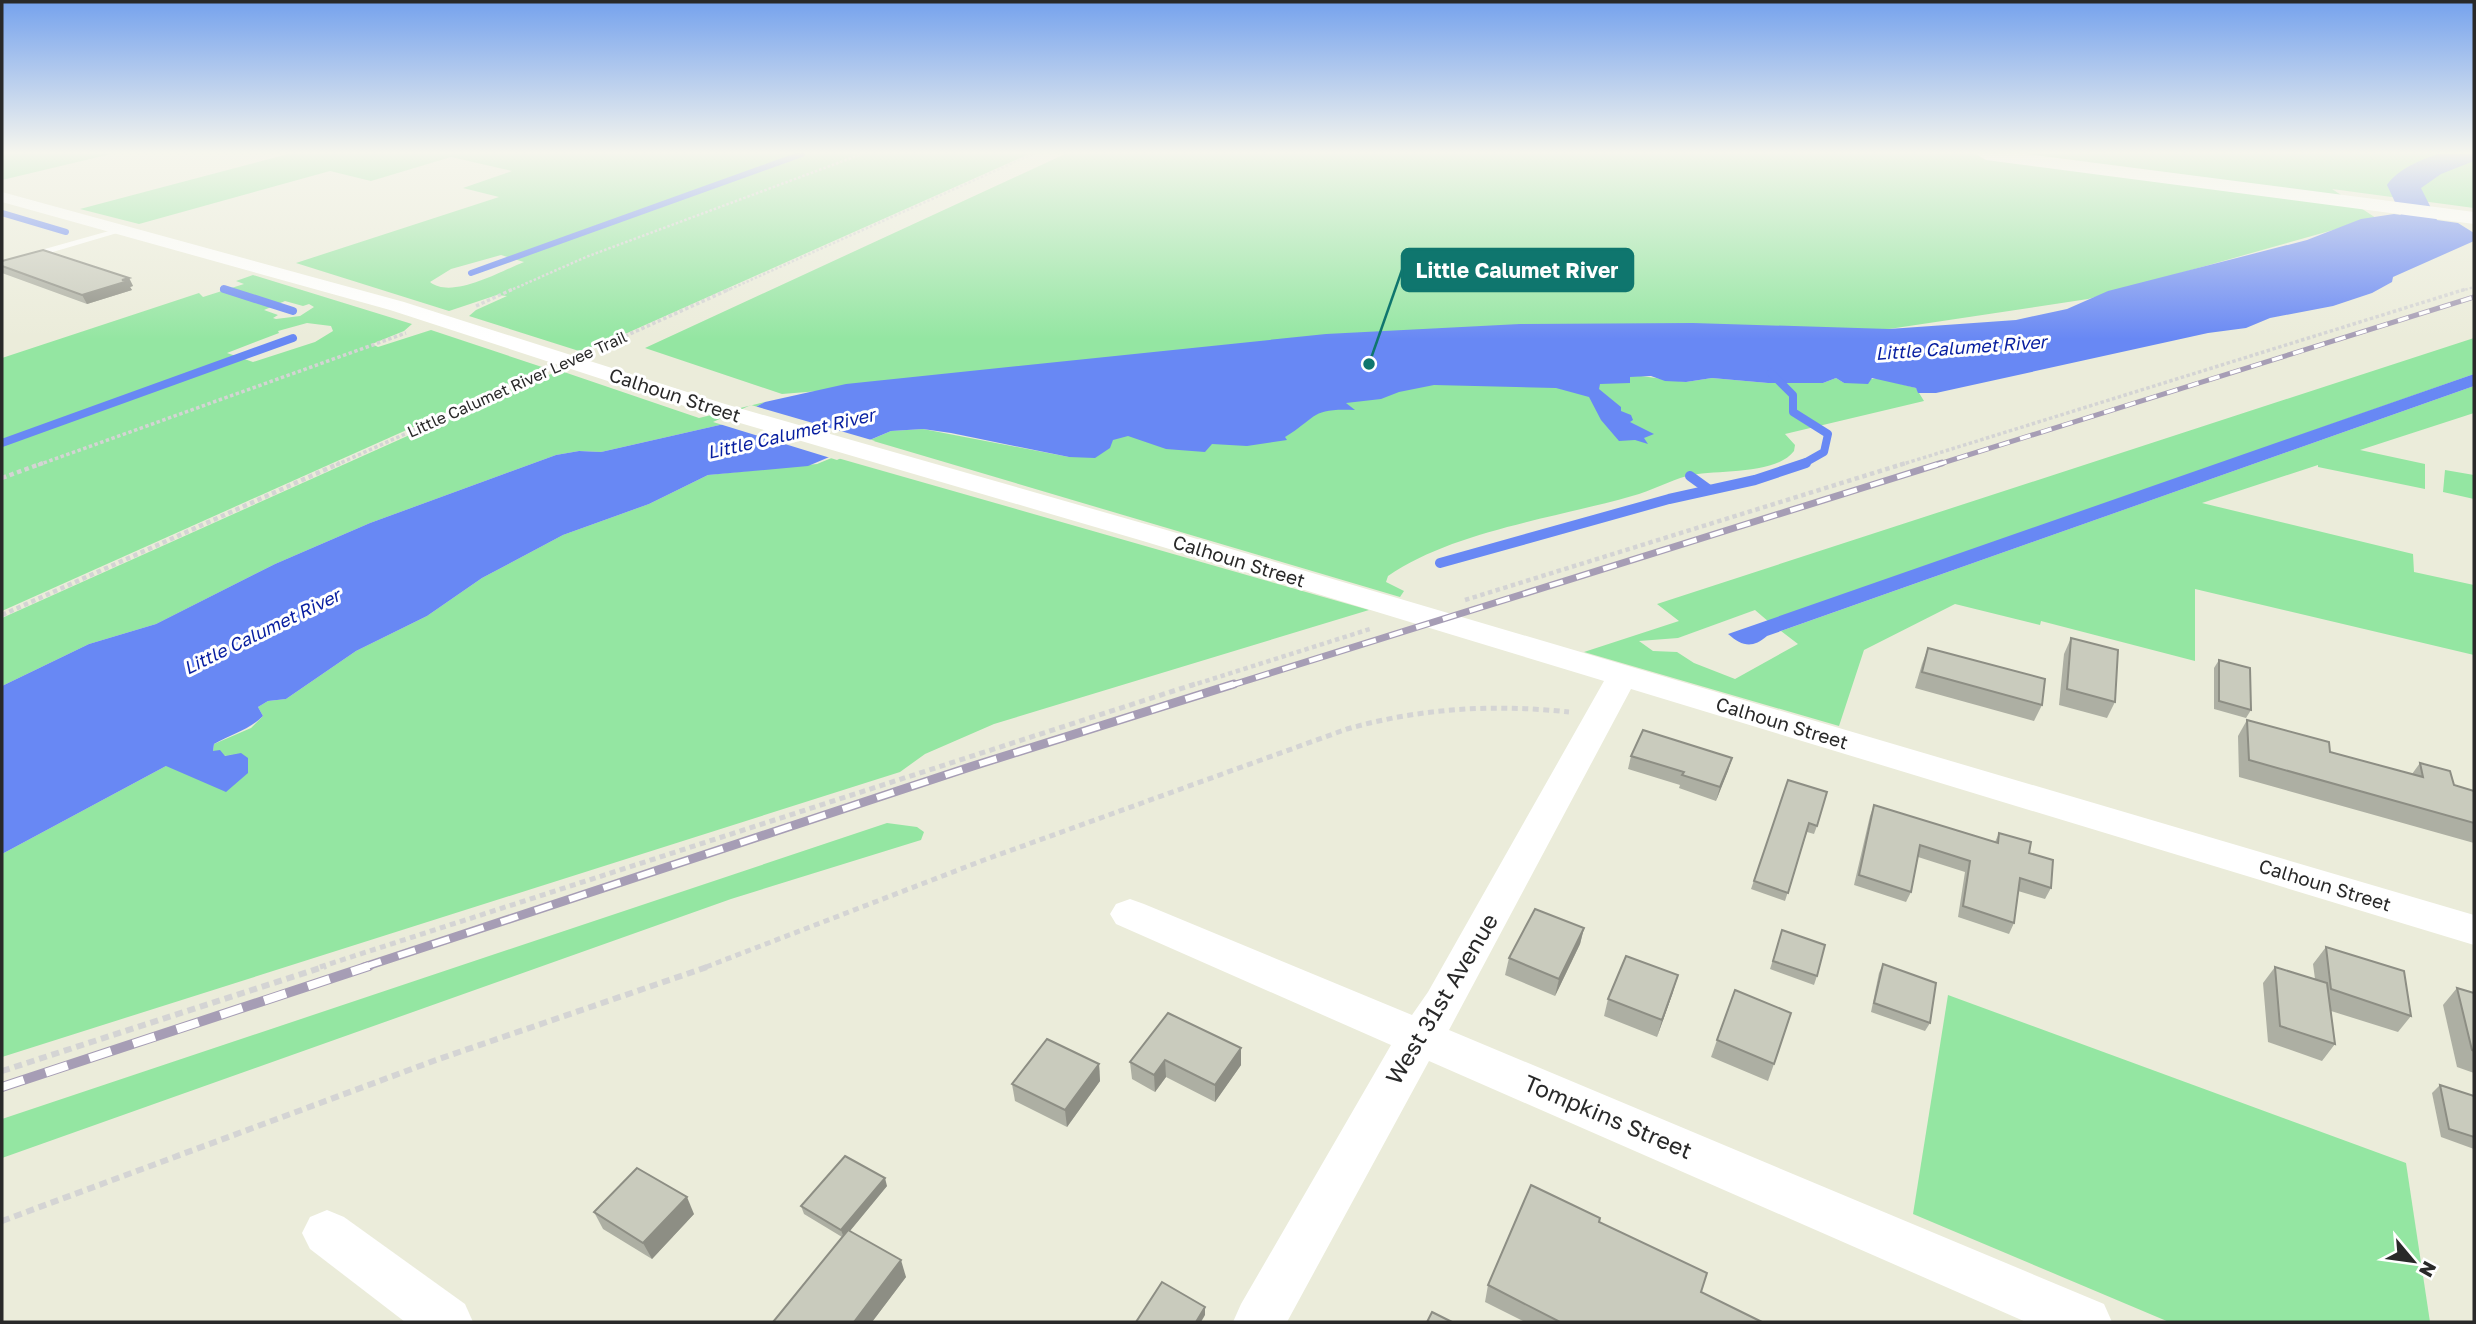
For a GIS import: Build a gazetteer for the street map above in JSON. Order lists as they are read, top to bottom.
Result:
{
  "streets": {
    "street": ["Calhoun Street", "West 31st Avenue", "Tompkins Street"],
    "path": ["Little Calumet River Levee Trail"]
  },
  "crossings": [
    ["Little Calumet River Levee Trail", "Calhoun Street"],
    ["Calhoun Street", "West 31st Avenue"],
    ["West 31st Avenue", "Tompkins Street"]
  ],
  "water": ["Little Calumet River"],
  "places": ["Little Calumet River"],
  "north": "bottom right"
}
